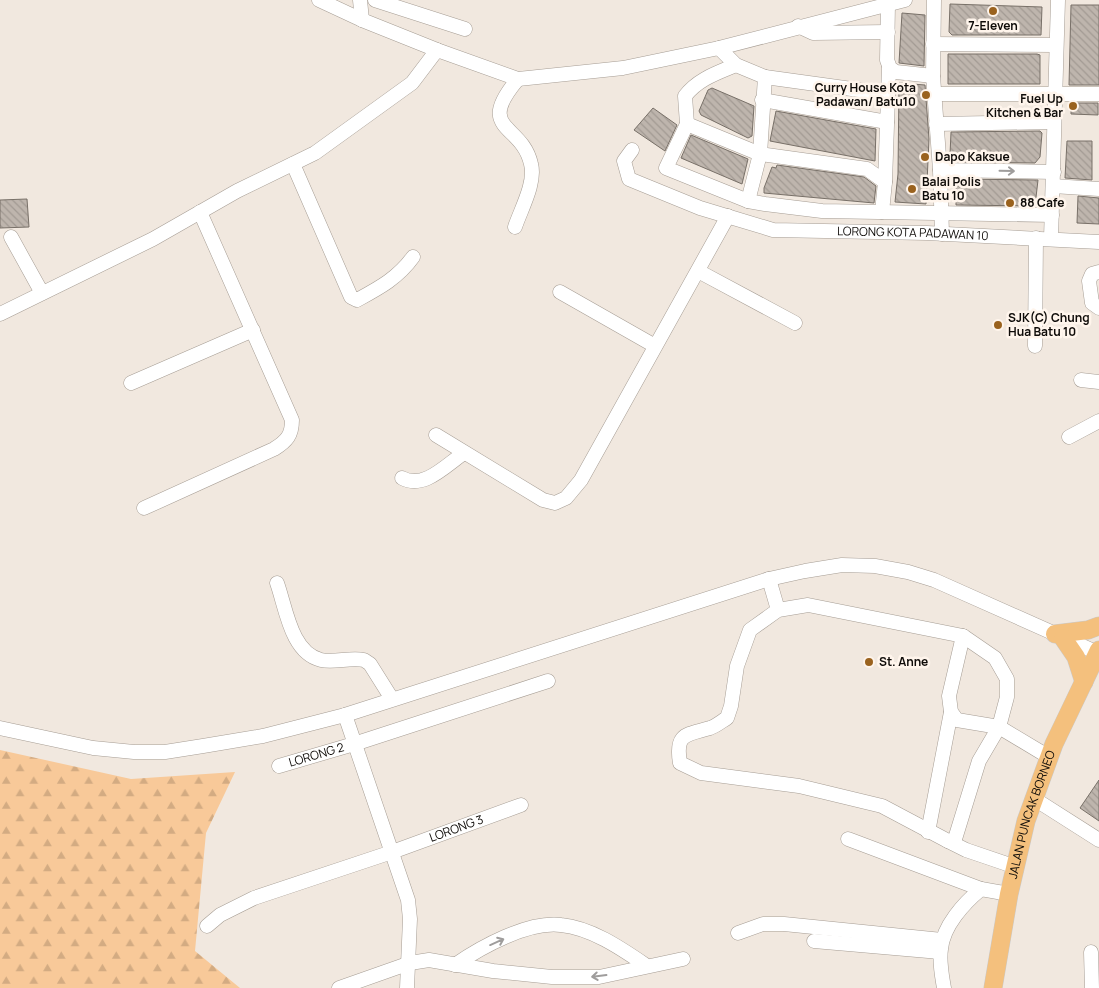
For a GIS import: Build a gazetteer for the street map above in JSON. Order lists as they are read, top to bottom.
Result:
{
  "streets": {
    "main road": ["JALAN PUNCAK BORNEO"],
    "street": ["LORONG KOTA PADAWAN 10", "LORONG 2", "LORONG 3"]
  },
  "places": [
    "7-Eleven",
    "Curry House Kota Padawan/ Batu10",
    "Fuel Up Kitchen & Bar",
    "Dapo Kaksue",
    "Balai Polis Batu 10",
    "88 Cafe",
    "SJK(C) Chung Hua Batu 10",
    "St. Anne"
  ]
}
